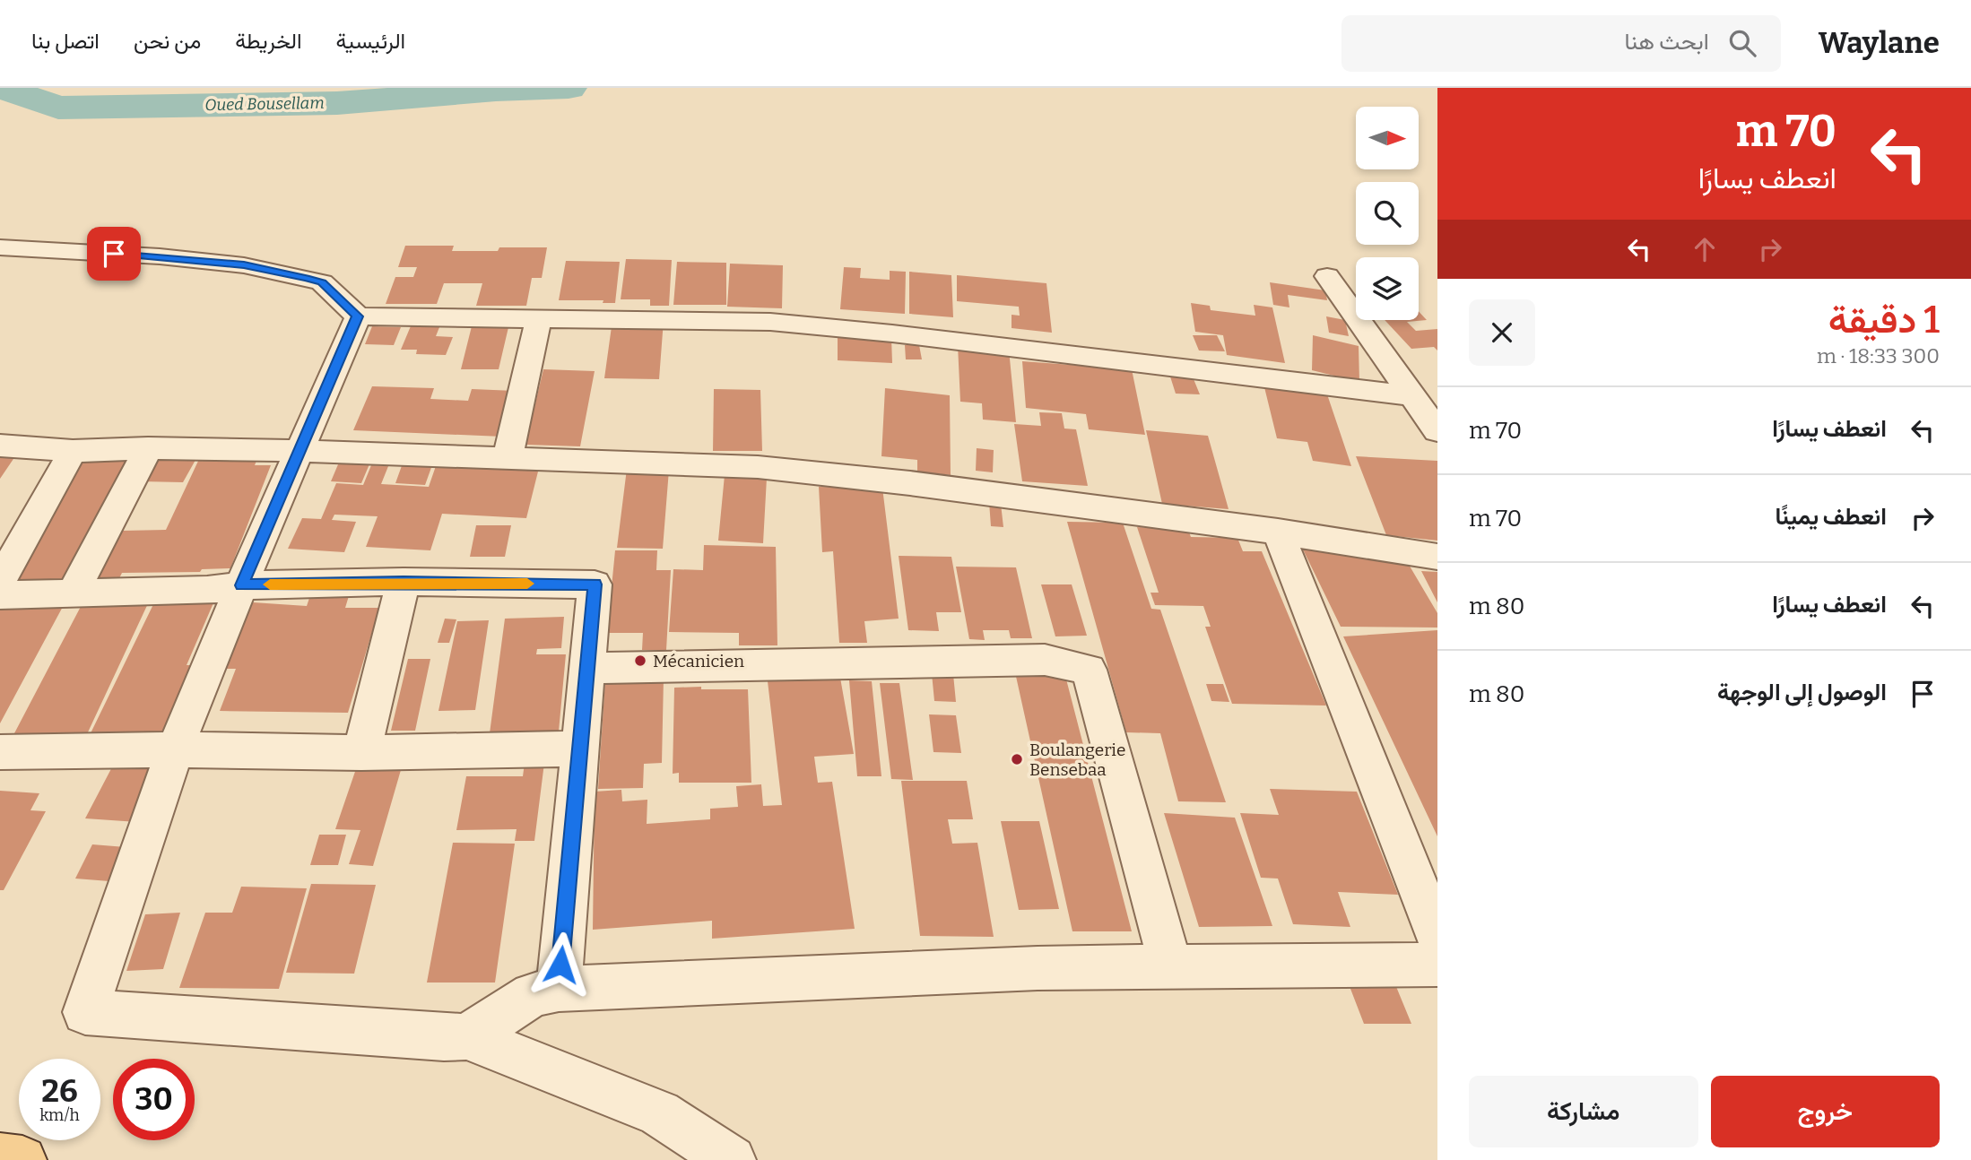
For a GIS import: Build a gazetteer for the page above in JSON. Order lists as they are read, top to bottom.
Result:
{
  "water": ["Oued Bousellam"],
  "places": ["Mécanicien", "Boulangerie Bensebaa"],
  "north": "right",
  "page": {
    "header": "Waylane",
    "search": "ابحث هنا",
    "nav": [
      "الرئيسية",
      "الخريطة",
      "من نحن",
      "اتصل بنا"
    ],
    "turn": ["70 m", "انعطف يسارًا"],
    "heading": ["1 دقيقة", "300 m · 18:33"],
    "list": [
      {
        "name": "انعطف يسارًا",
        "value": "70 m"
      },
      {
        "name": "انعطف يمينًا",
        "value": "70 m"
      },
      {
        "name": "انعطف يسارًا",
        "value": "80 m"
      },
      {
        "name": "الوصول إلى الوجهة",
        "value": "80 m"
      }
    ],
    "speed": "26 km/h",
    "limit": "30",
    "buttons": ["خروج", "مشاركة"]
  }
}
